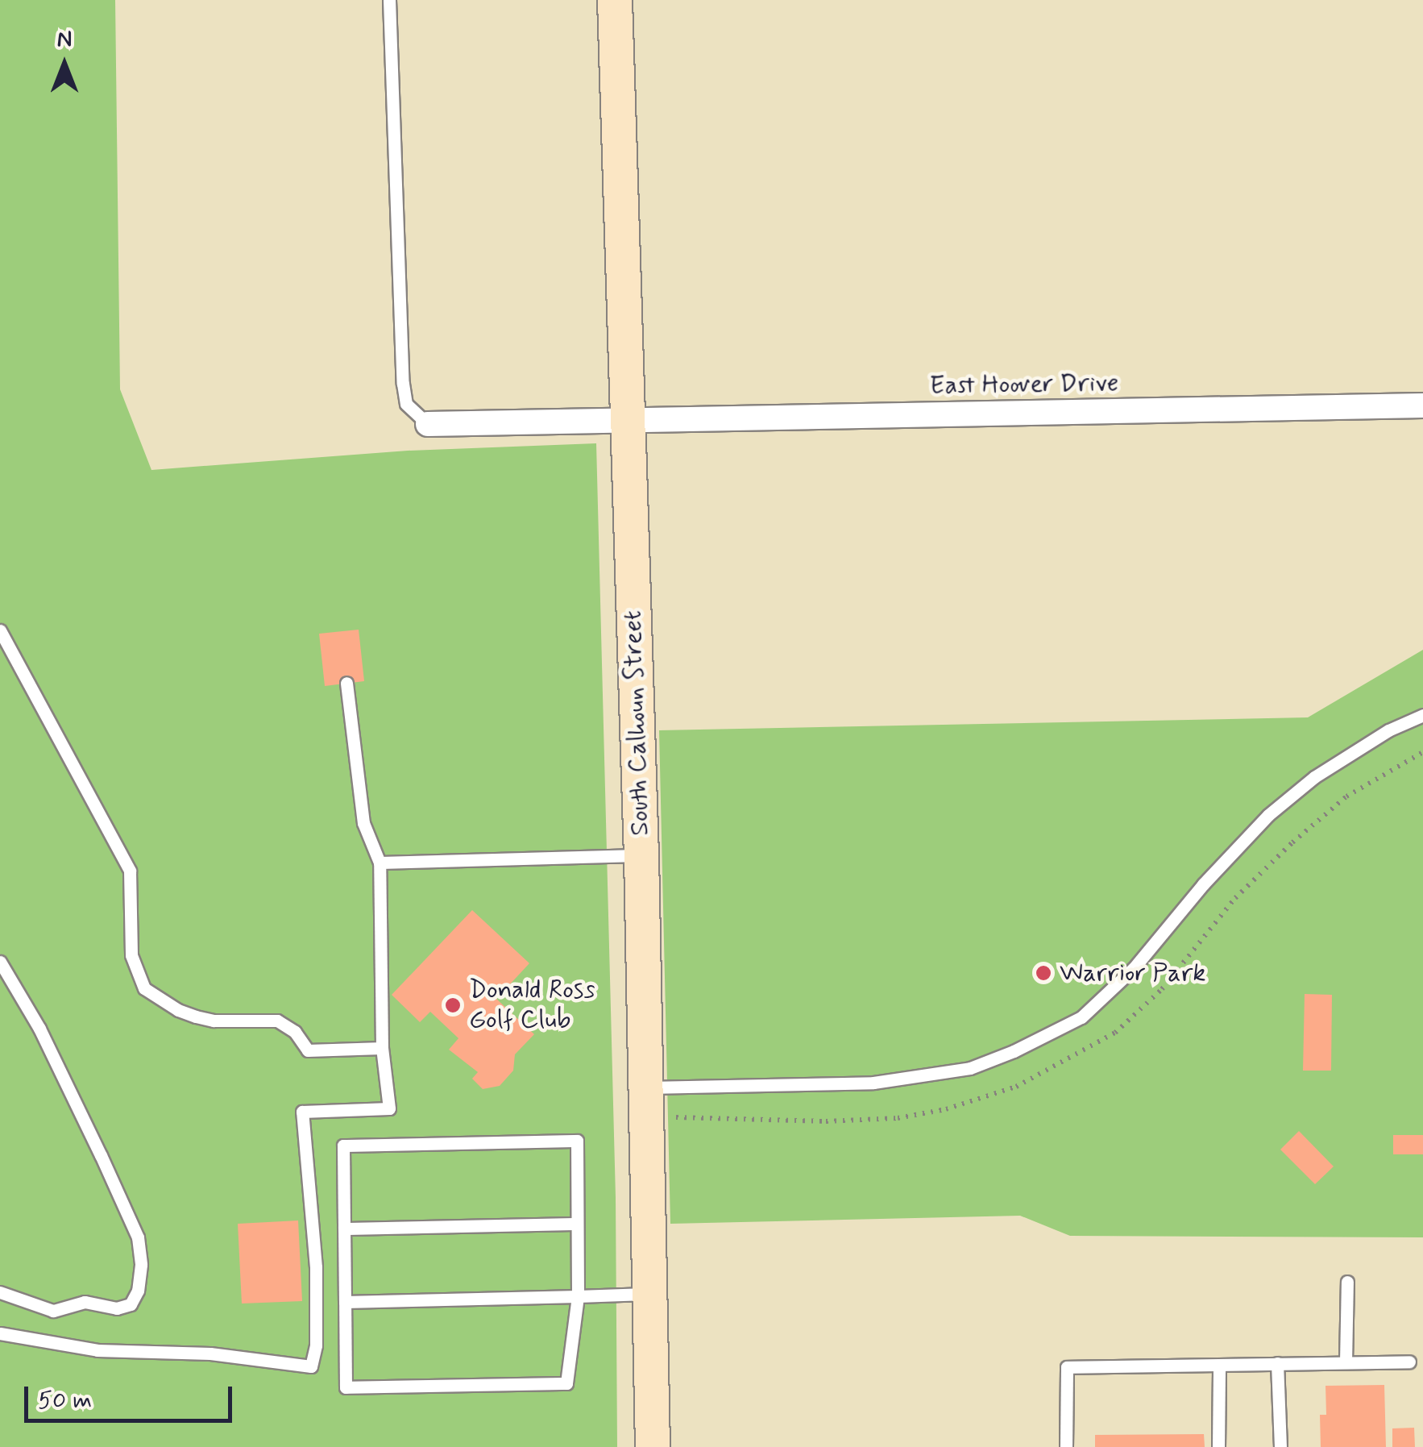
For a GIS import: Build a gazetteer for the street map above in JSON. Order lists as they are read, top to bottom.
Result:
{
  "streets": {
    "street": ["East Hoover Drive", "South Calhoun Street"]
  },
  "crossings": [
    ["East Hoover Drive", "South Calhoun Street"]
  ],
  "places": ["Warrior Park", "Donald Ross Golf Club"],
  "scale_bar": "50 m",
  "north": "top"
}
